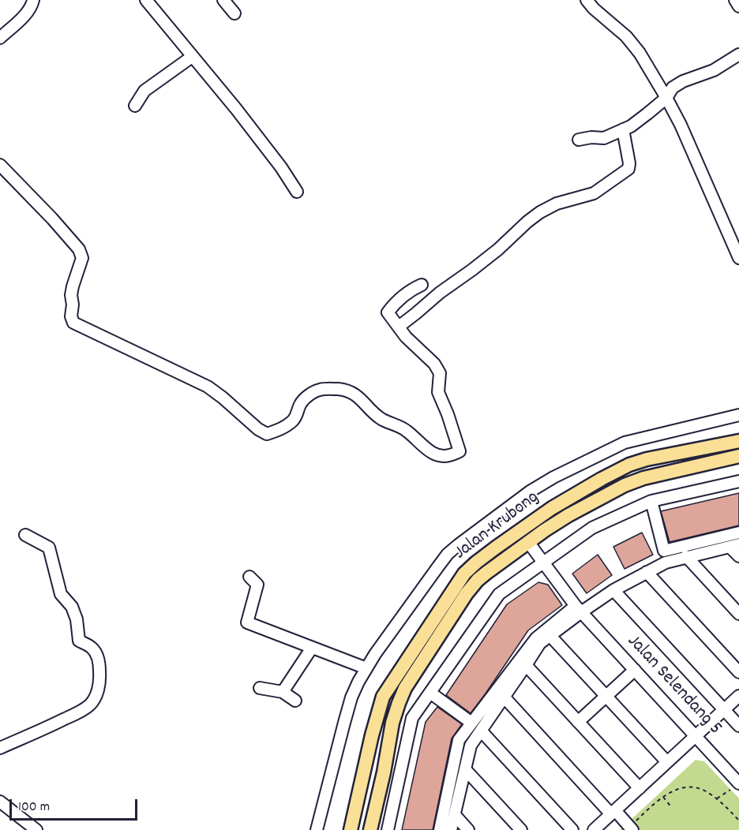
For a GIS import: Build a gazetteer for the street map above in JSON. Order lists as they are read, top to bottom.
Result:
{
  "streets": {
    "main road": ["Jalan Krubong"],
    "street": ["Jalan Selendang 5"]
  },
  "crossings": [
    ["Jalan Krubong", "Jalan Selendang 5"]
  ],
  "scale_bar": "100 m"
}
